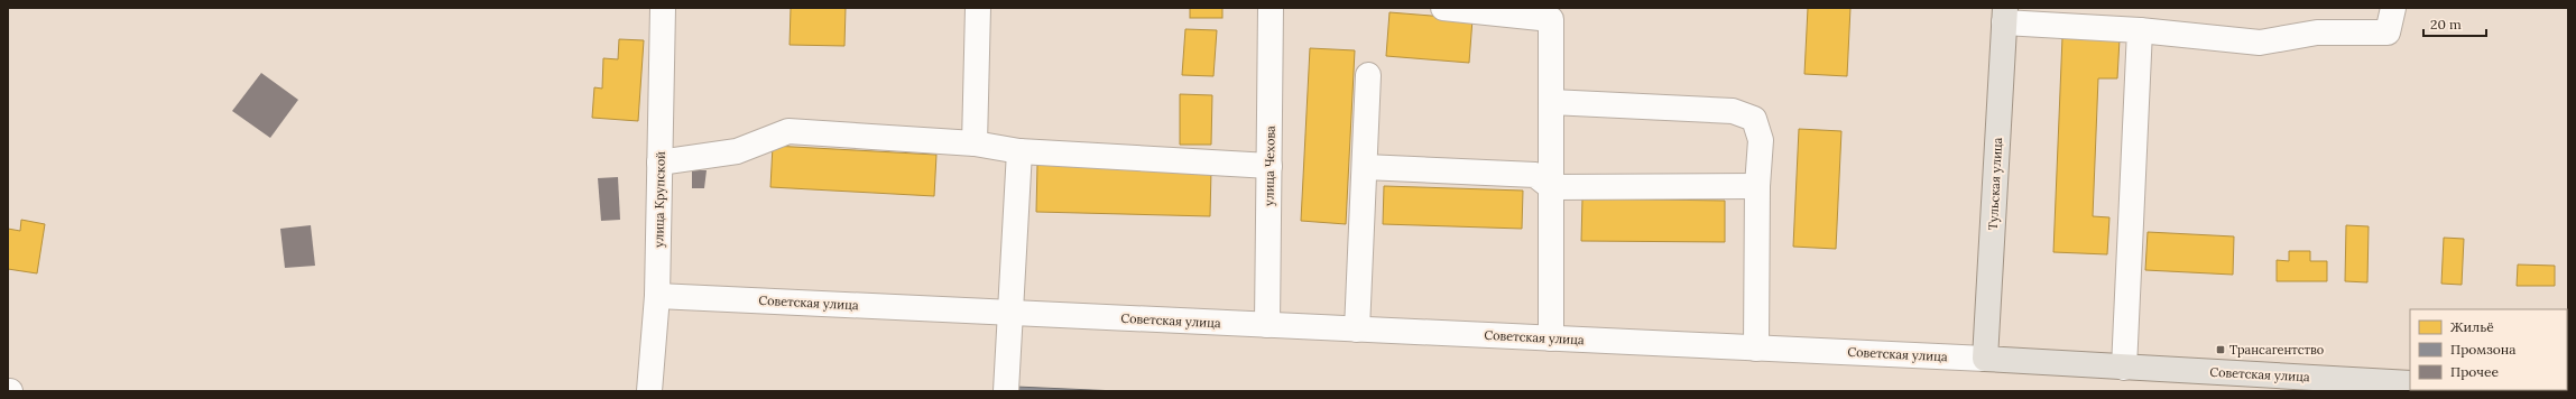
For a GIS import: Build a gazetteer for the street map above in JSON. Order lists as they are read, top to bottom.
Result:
{
  "streets": {
    "main road": ["Тульская улица", "Советская улица"],
    "street": ["улица Чехова", "улица Крупской"]
  },
  "crossings": [
    ["улица Чехова", "Советская улица"],
    ["Тульская улица", "Советская улица"],
    ["улица Крупской", "Советская улица"]
  ],
  "places": {
    "transit": ["Трансагентство"]
  },
  "legend": ["Жильё", "Промзона", "Прочее"],
  "scale_bar": "20 m"
}
